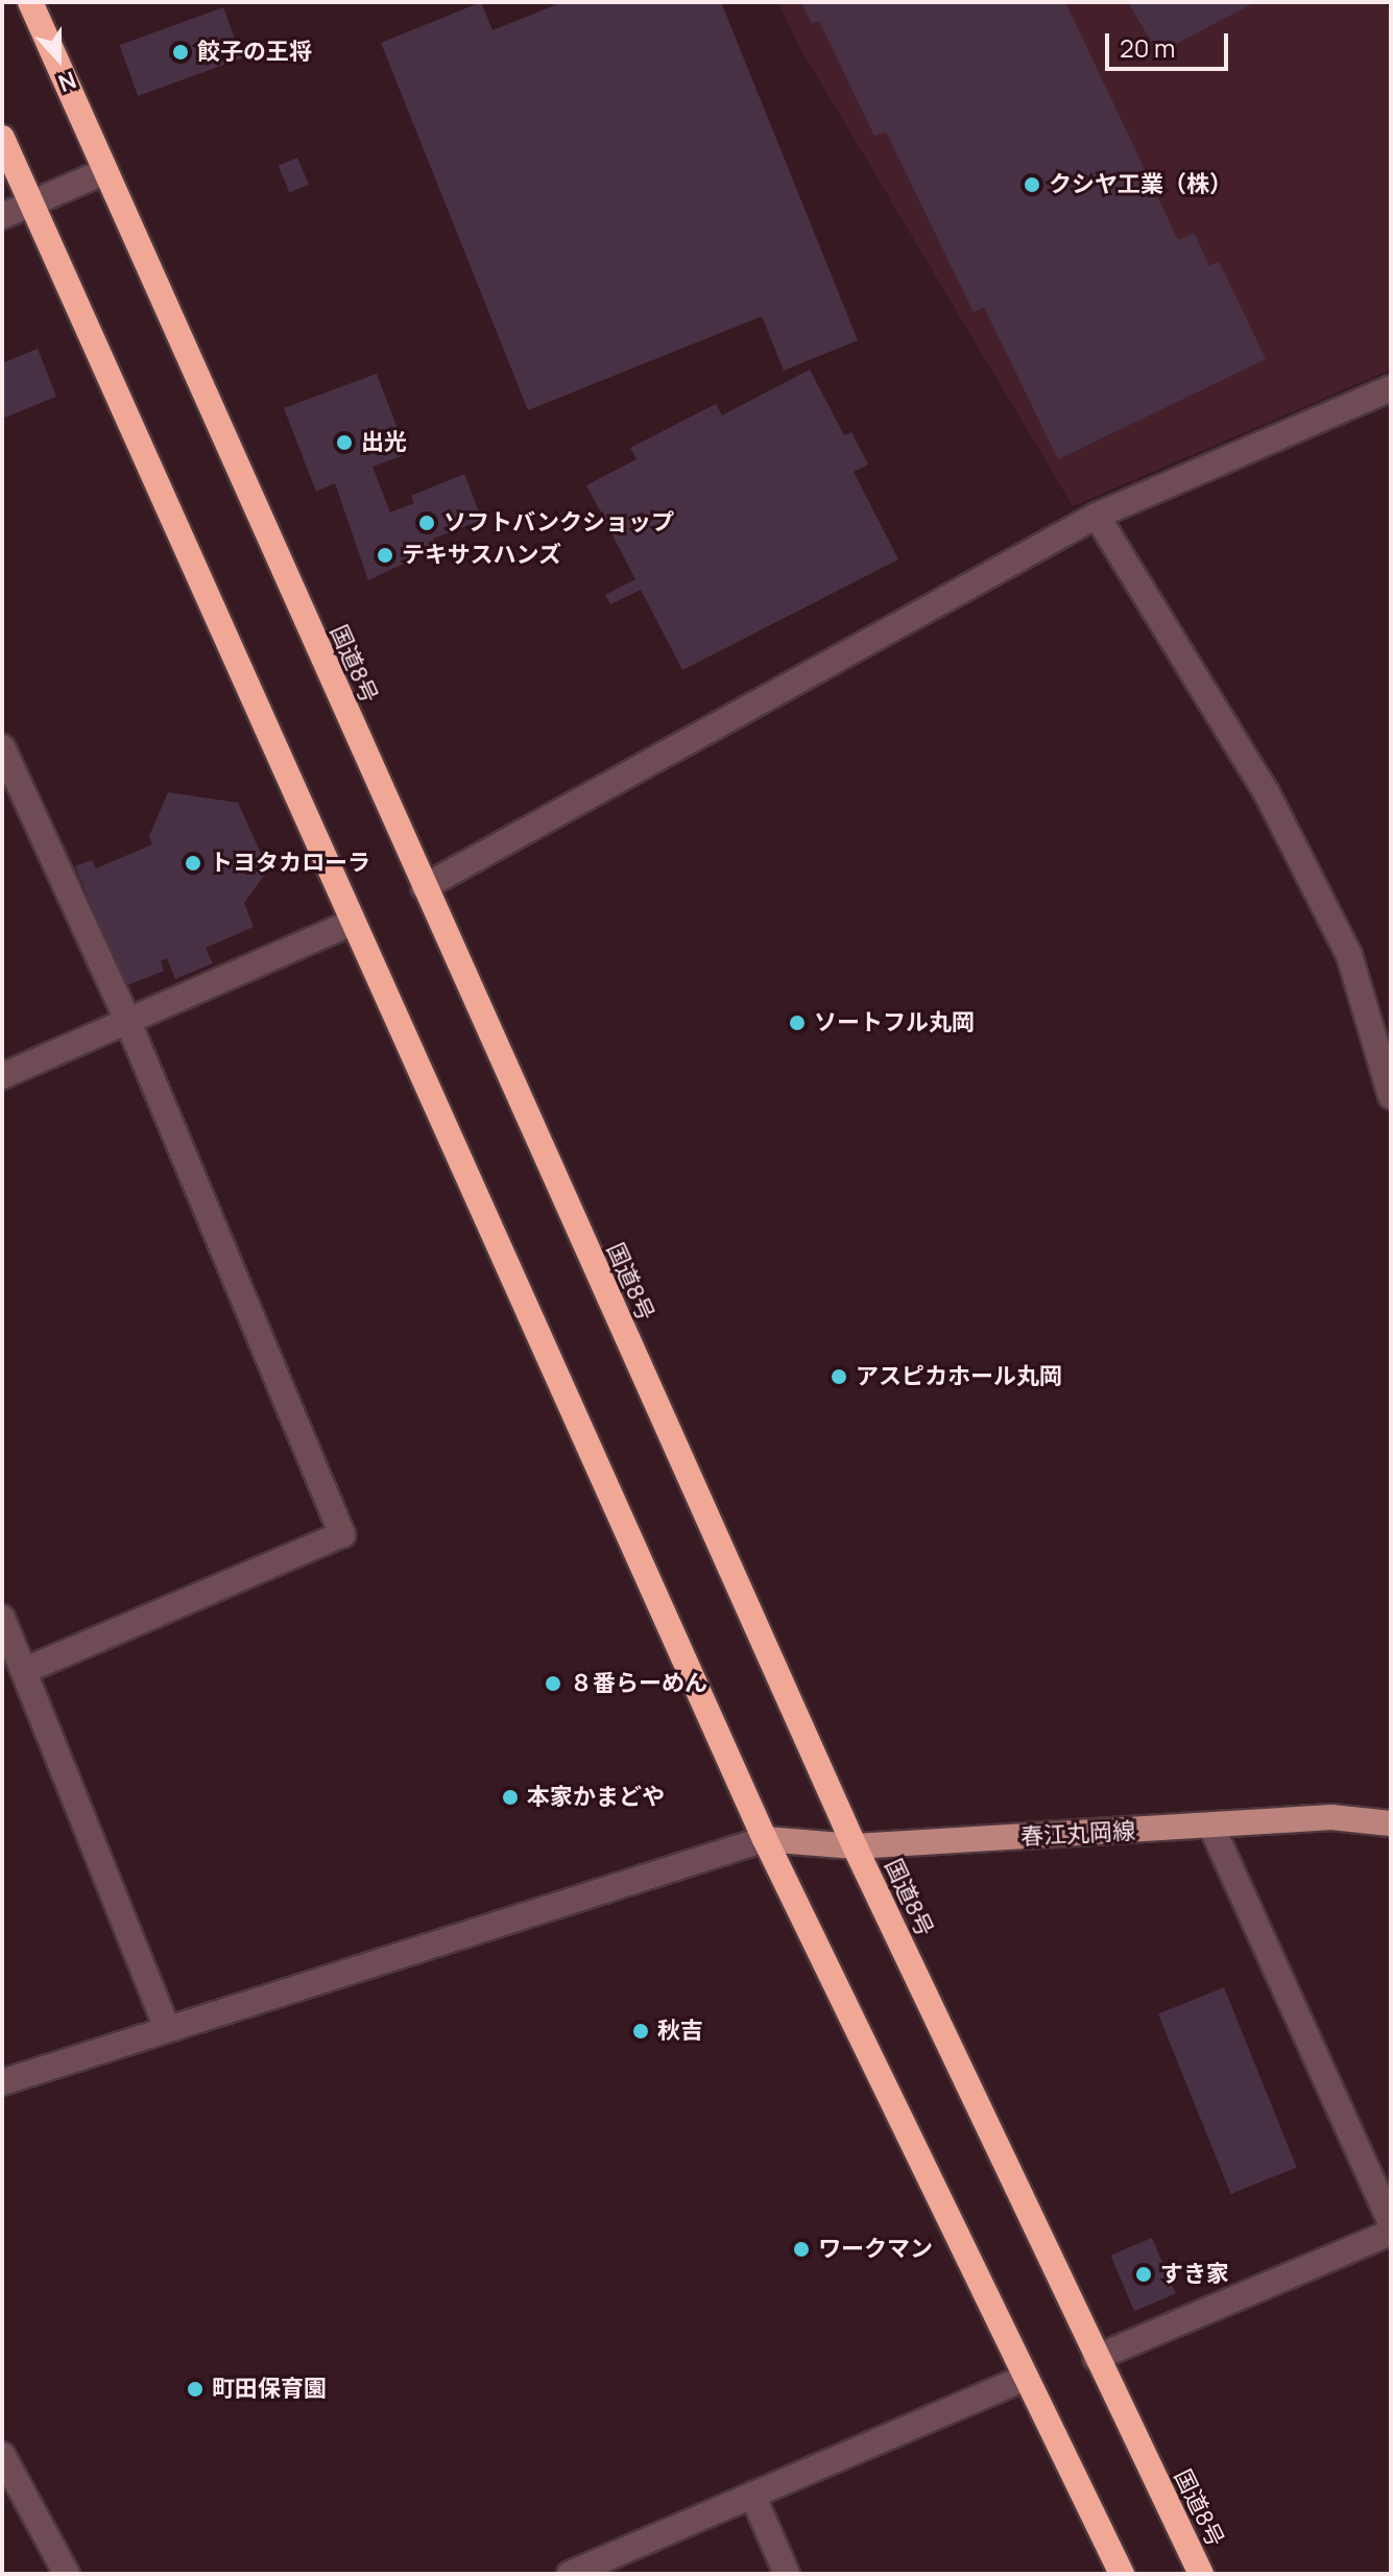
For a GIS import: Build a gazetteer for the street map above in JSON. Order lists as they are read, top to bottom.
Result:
{
  "streets": {
    "highway": ["国道8号"],
    "main road": ["春江丸岡線"]
  },
  "crossings": [
    ["国道8号", "春江丸岡線"]
  ],
  "places": [
    "餃子の王将",
    "クシヤ工業（株）",
    "出光",
    "ソフトバンクショップ",
    "テキサスハンズ",
    "トヨタカローラ",
    "ソートフル丸岡",
    "アスピカホール丸岡",
    "８番らーめん",
    "本家かまどや",
    "秋吉",
    "ワークマン",
    "すき家",
    "町田保育園"
  ],
  "scale_bar": "20 m",
  "north": "bottom"
}
